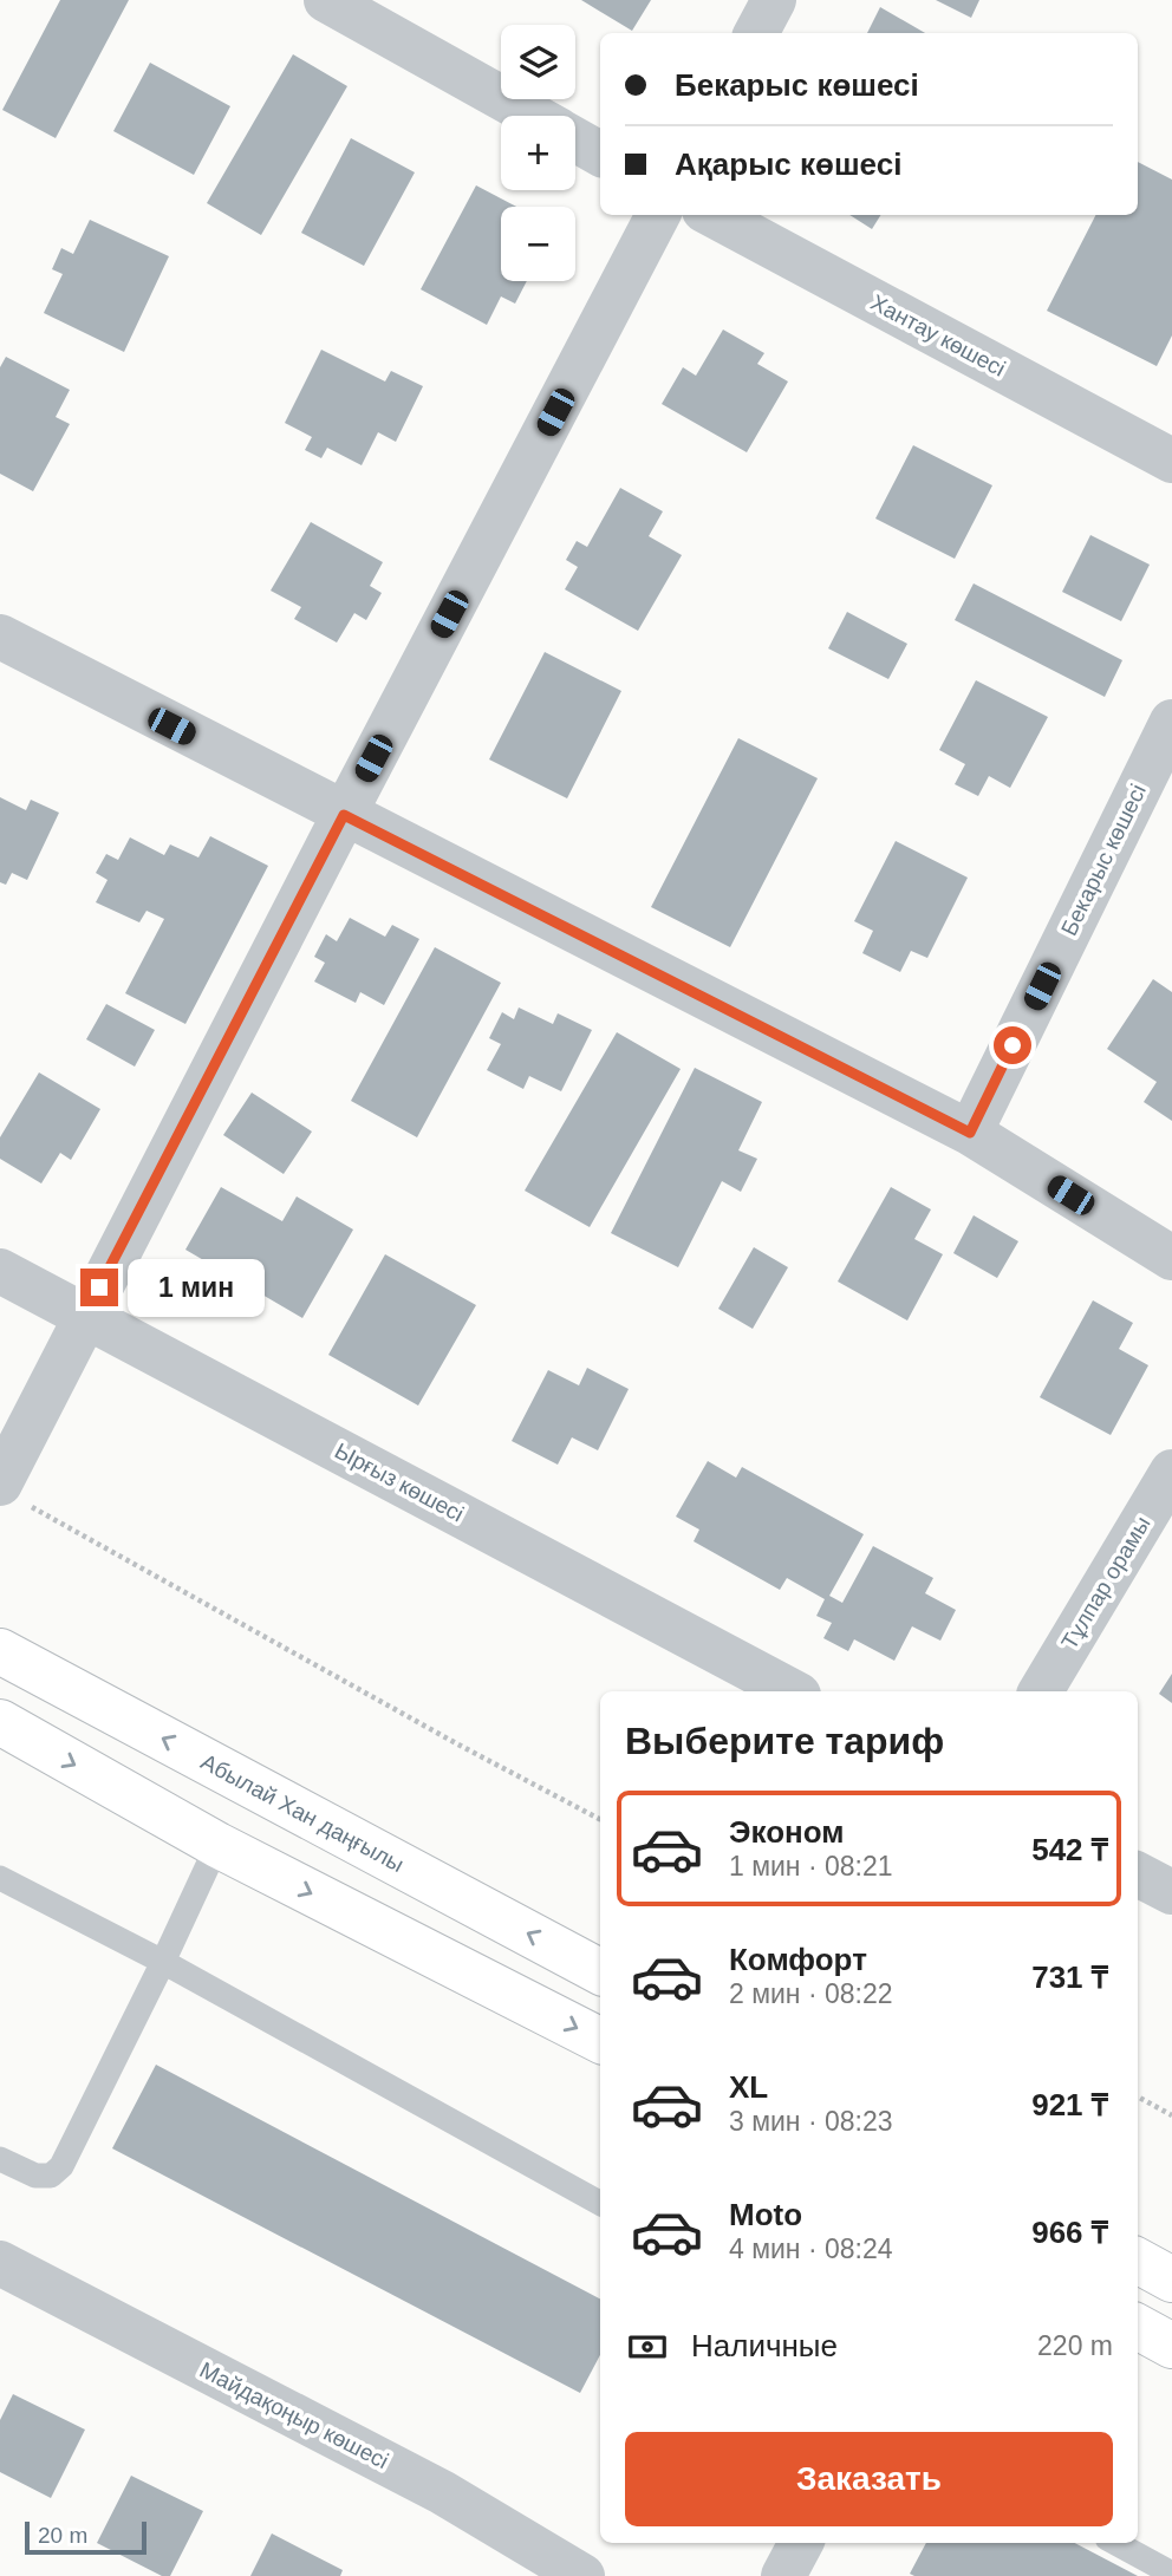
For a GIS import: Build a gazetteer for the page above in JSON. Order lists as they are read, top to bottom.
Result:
{
  "streets": {
    "main road": ["Абылай Хан даңғылы"],
    "street": [
      "Хантау көшесі",
      "Бекарыс көшесі",
      "Ырғыз көшесі",
      "Тұлпар орамы",
      "Майдақоңыр көшесі"
    ]
  },
  "scale_bar": "20 m",
  "page": {
    "map_buttons": ["+", "−"],
    "banner": ["Бекарыс көшесі", "Ақарыс көшесі"],
    "bubble": "1 мин",
    "heading": "Выберите тариф",
    "list": [
      {
        "name": "Эконом",
        "note": "1 мин · 08:21",
        "value": "542 ₸"
      },
      {
        "name": "Комфорт",
        "note": "2 мин · 08:22",
        "value": "731 ₸"
      },
      {
        "name": "XL",
        "note": "3 мин · 08:23",
        "value": "921 ₸"
      },
      {
        "name": "Moto",
        "note": "4 мин · 08:24",
        "value": "966 ₸"
      }
    ],
    "pay": ["Наличные", "220 m"],
    "buttons": "Заказать",
    "scale": "20 m"
  }
}
